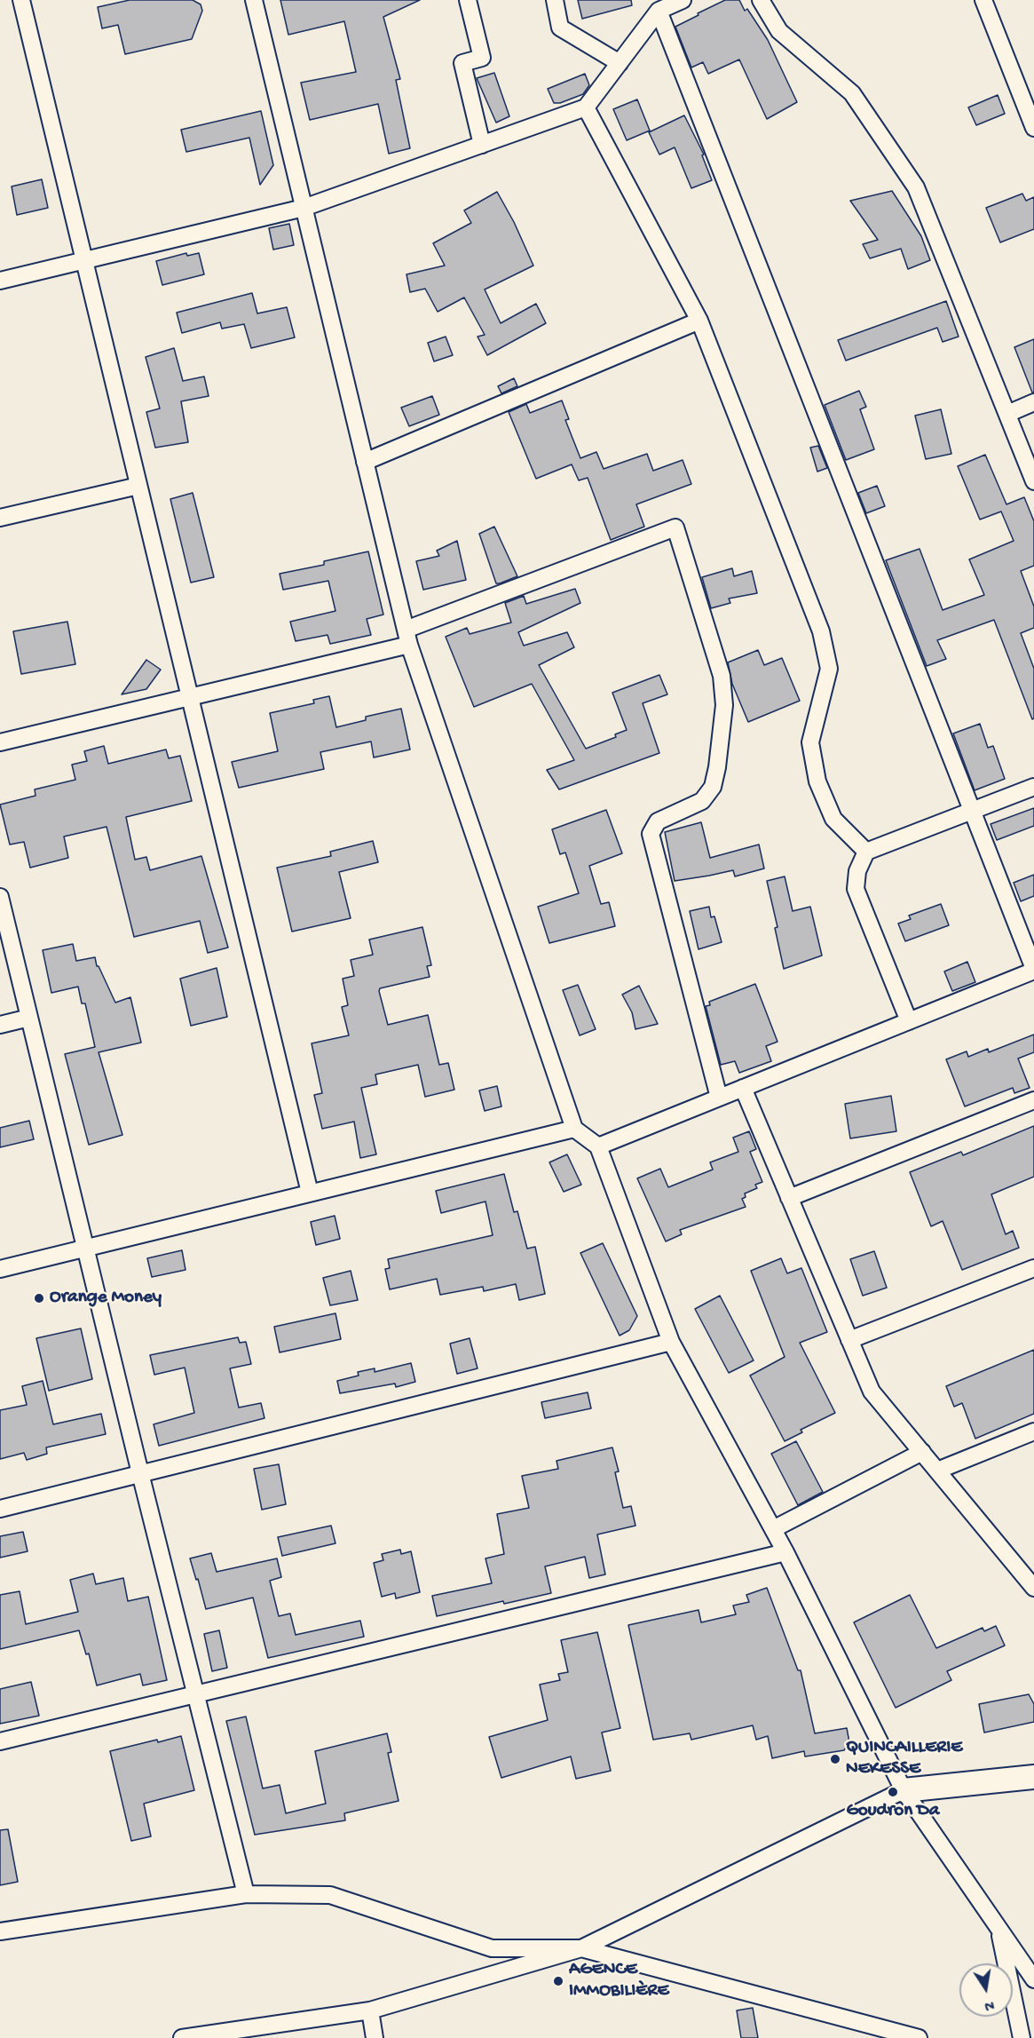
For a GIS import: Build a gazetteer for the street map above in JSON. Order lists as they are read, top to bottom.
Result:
{
  "places": [
    "Orange Money",
    "QUINCAILLERIE NEKESSE",
    "Goudron Da",
    "AGENCE IMMOBILIÈRE"
  ],
  "north": "bottom"
}
